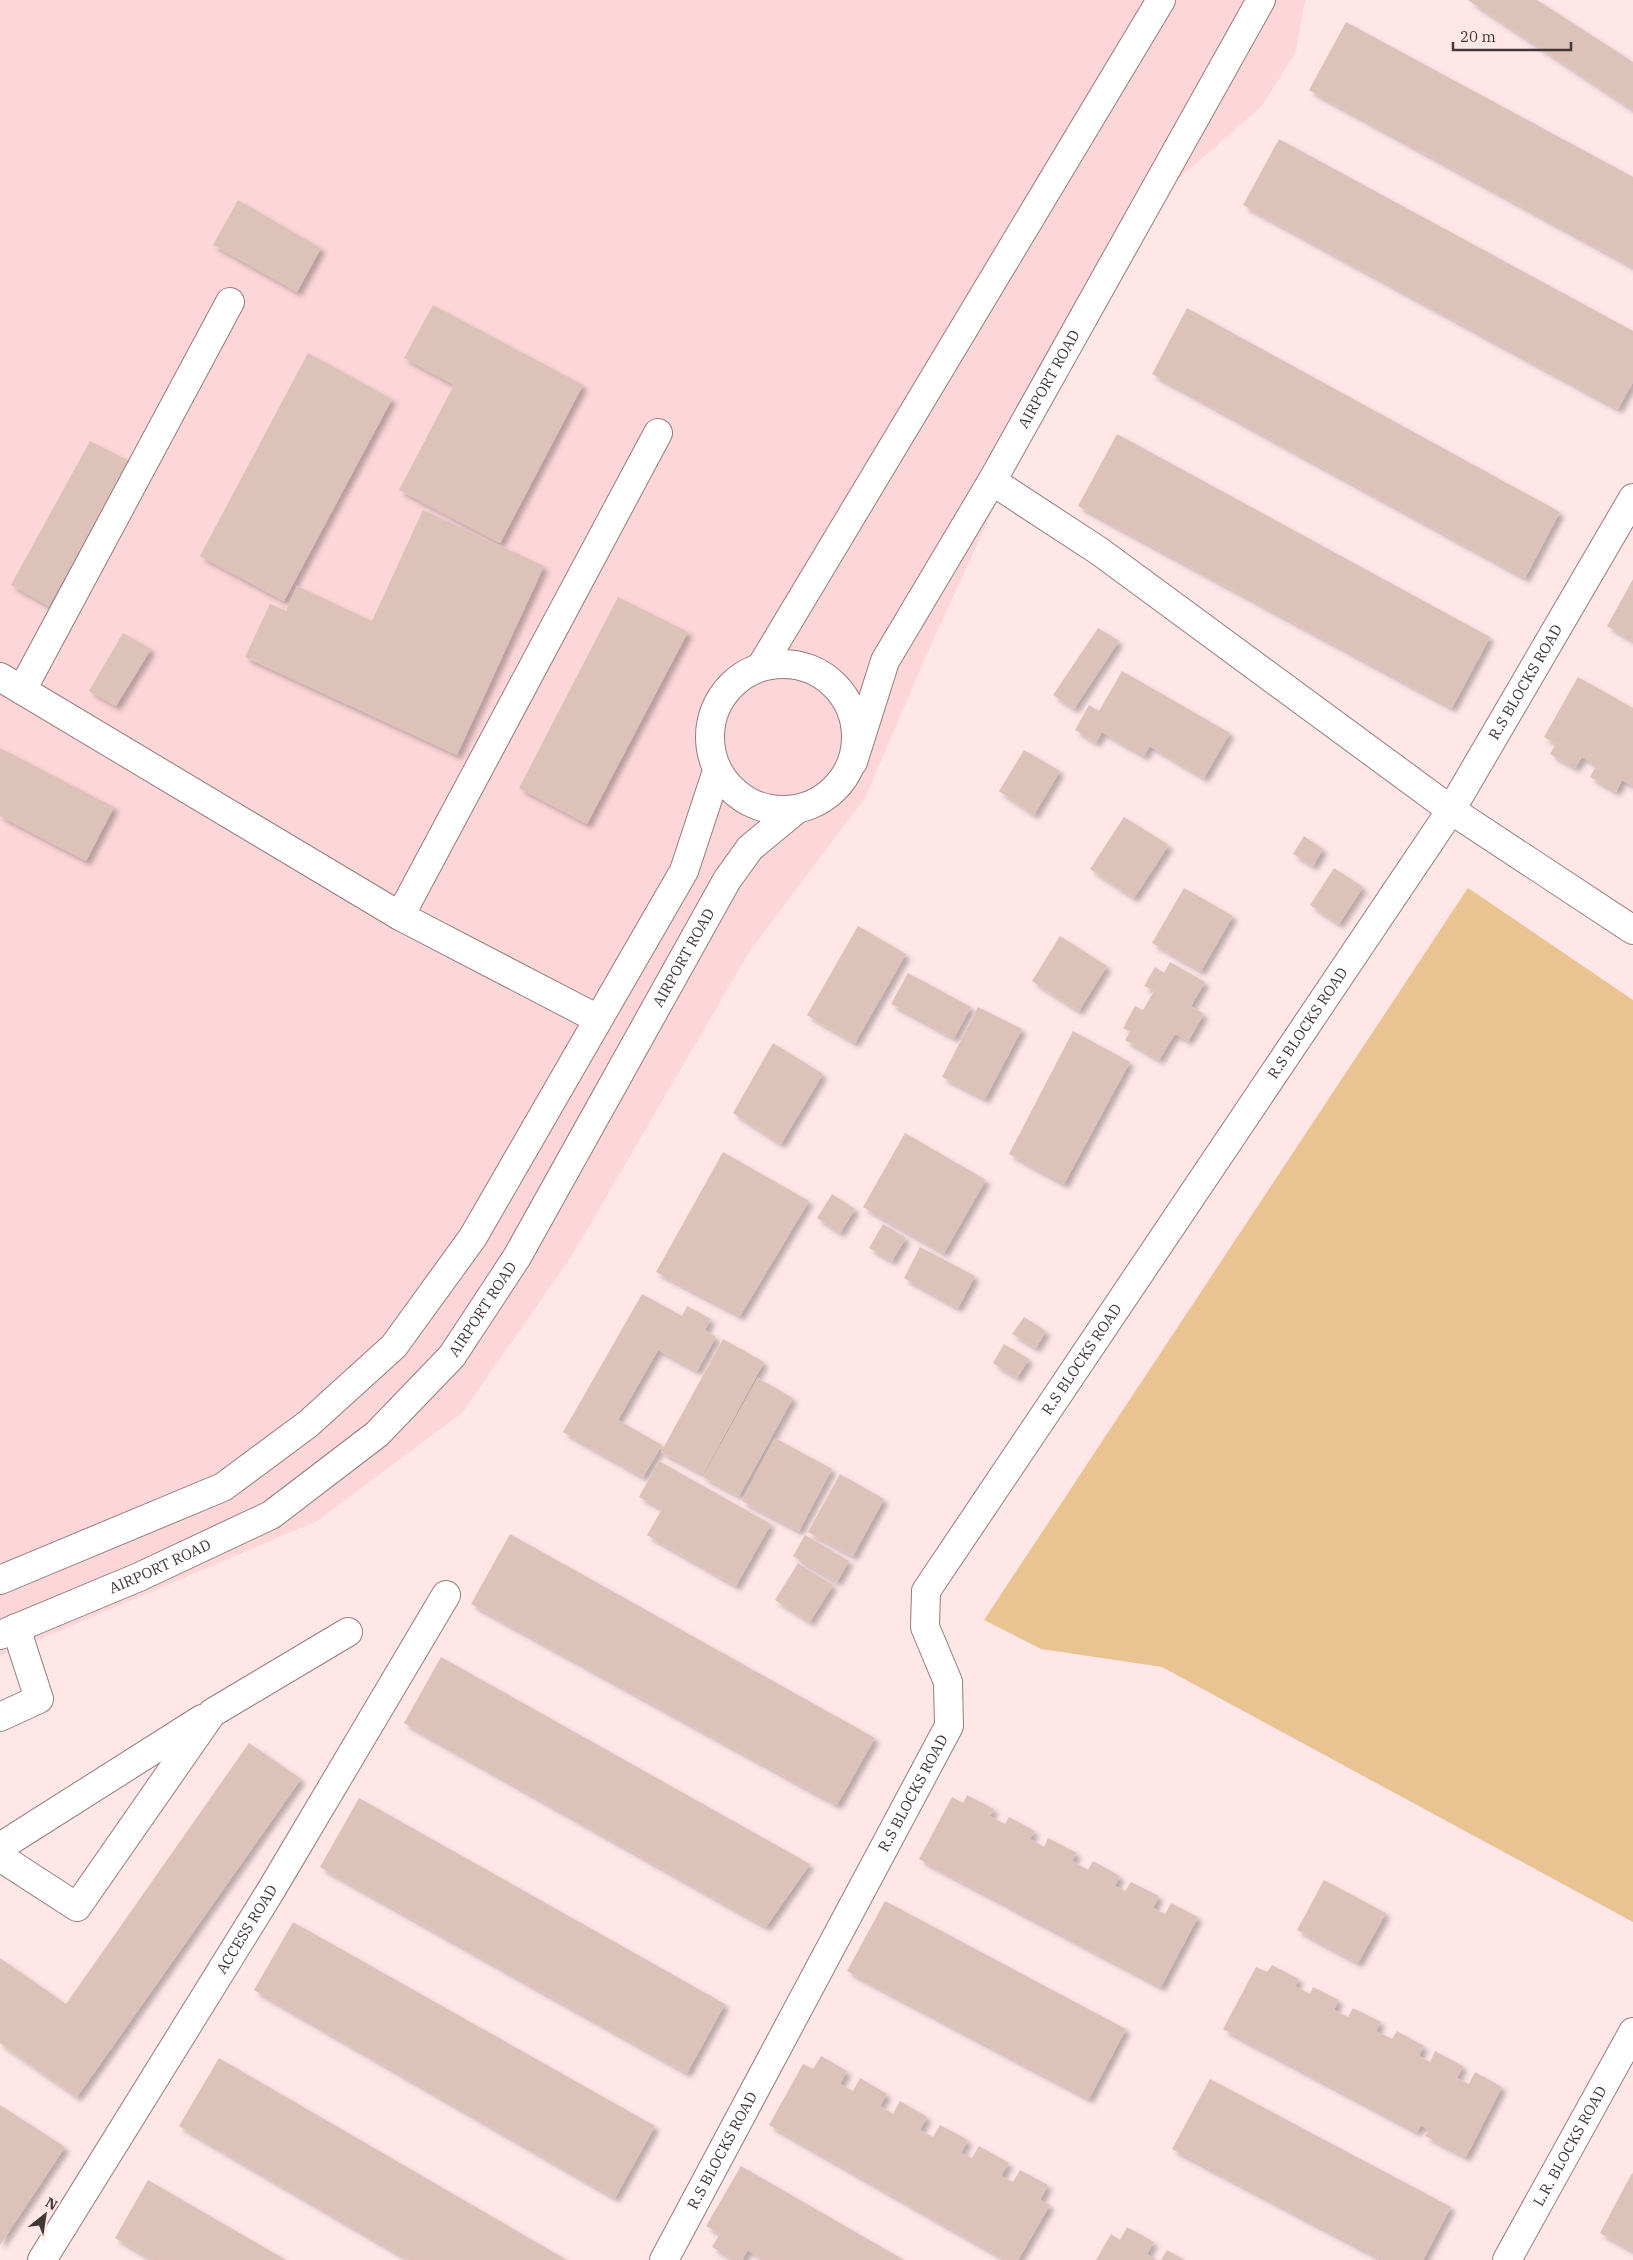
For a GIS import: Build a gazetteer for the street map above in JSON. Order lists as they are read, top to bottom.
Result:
{
  "streets": {
    "main road": [
      "AIRPORT ROAD",
      "R.S BLOCKS ROAD",
      "ACCESS ROAD",
      "L.R. BLOCKS ROAD"
    ]
  },
  "scale_bar": "20 m",
  "north": "top right"
}
